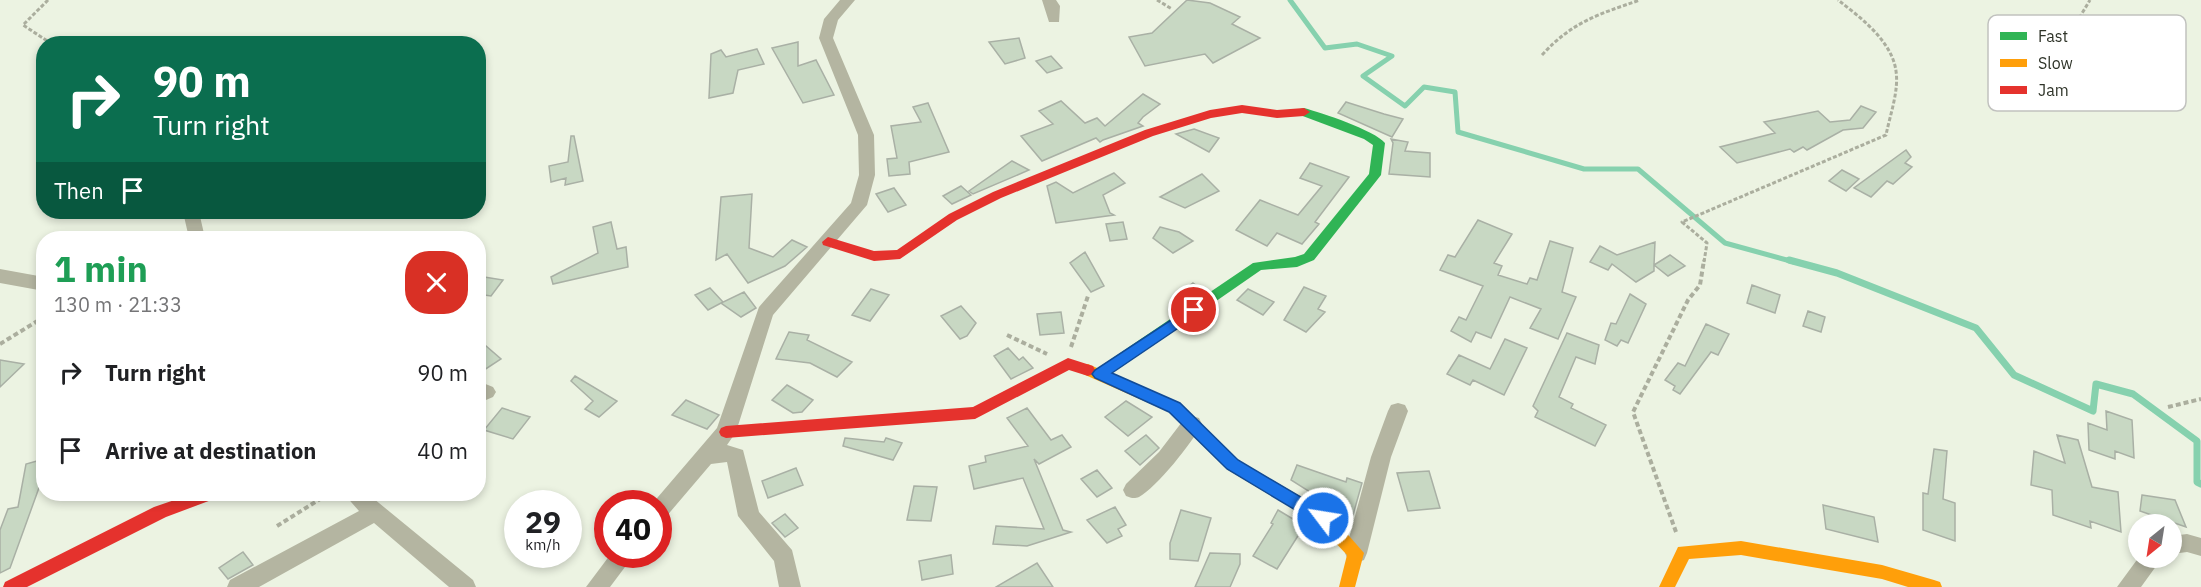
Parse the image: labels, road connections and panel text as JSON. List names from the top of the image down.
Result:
{
  "legend": ["Fast", "Slow", "Jam"],
  "north": "bottom left",
  "page": {
    "turn": ["90 m", "Turn right"],
    "then": "Then",
    "heading": ["1 min", "130 m · 21:33"],
    "list": [
      {
        "name": "Turn right",
        "value": "90 m"
      },
      {
        "name": "Arrive at destination",
        "value": "40 m"
      }
    ],
    "speed": "29 km/h",
    "limit": "40"
  }
}
